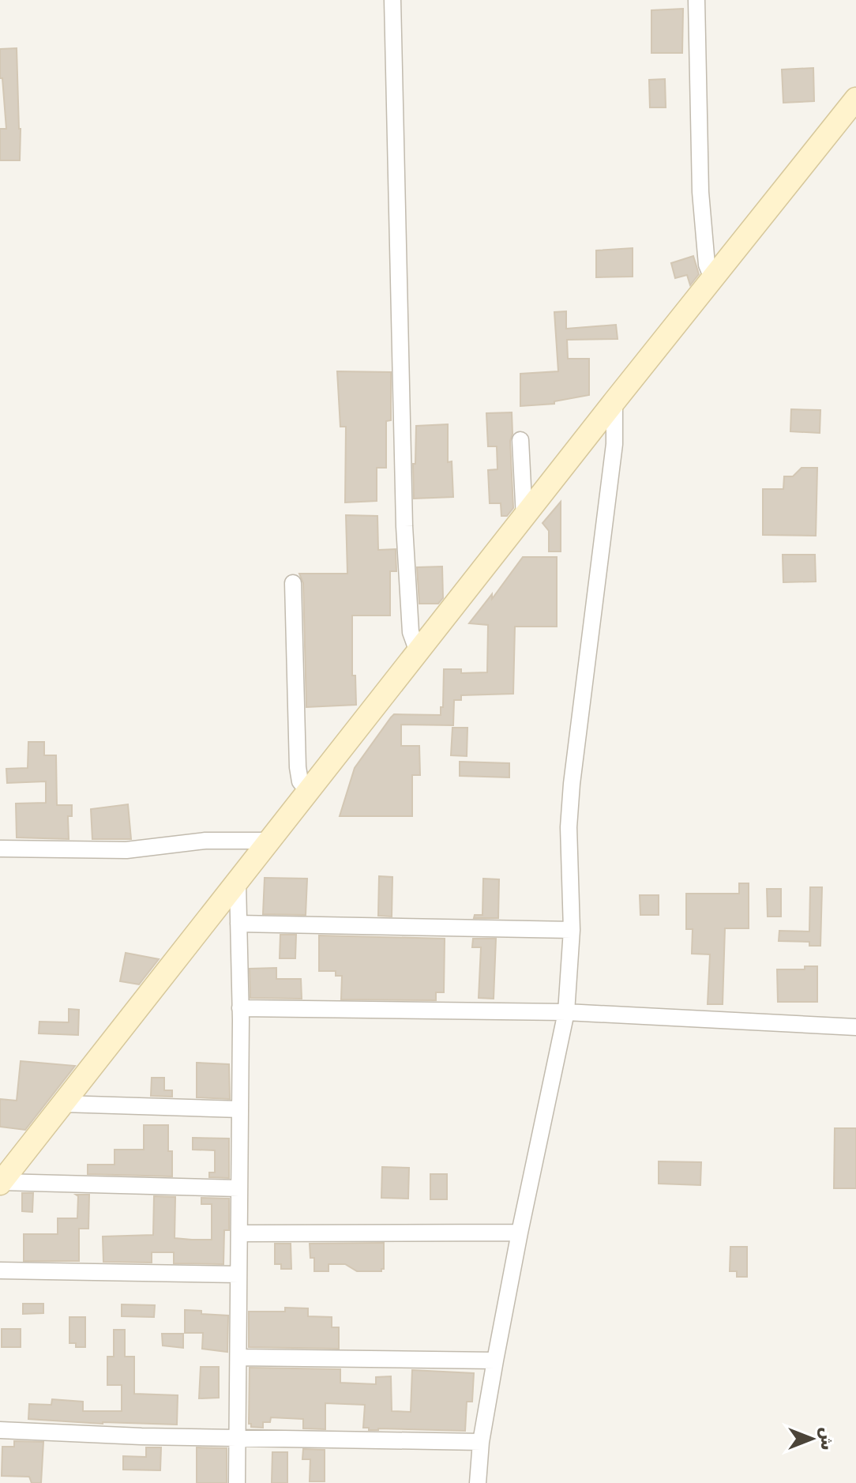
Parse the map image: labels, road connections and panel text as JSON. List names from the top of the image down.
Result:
{
  "north": "right"
}
